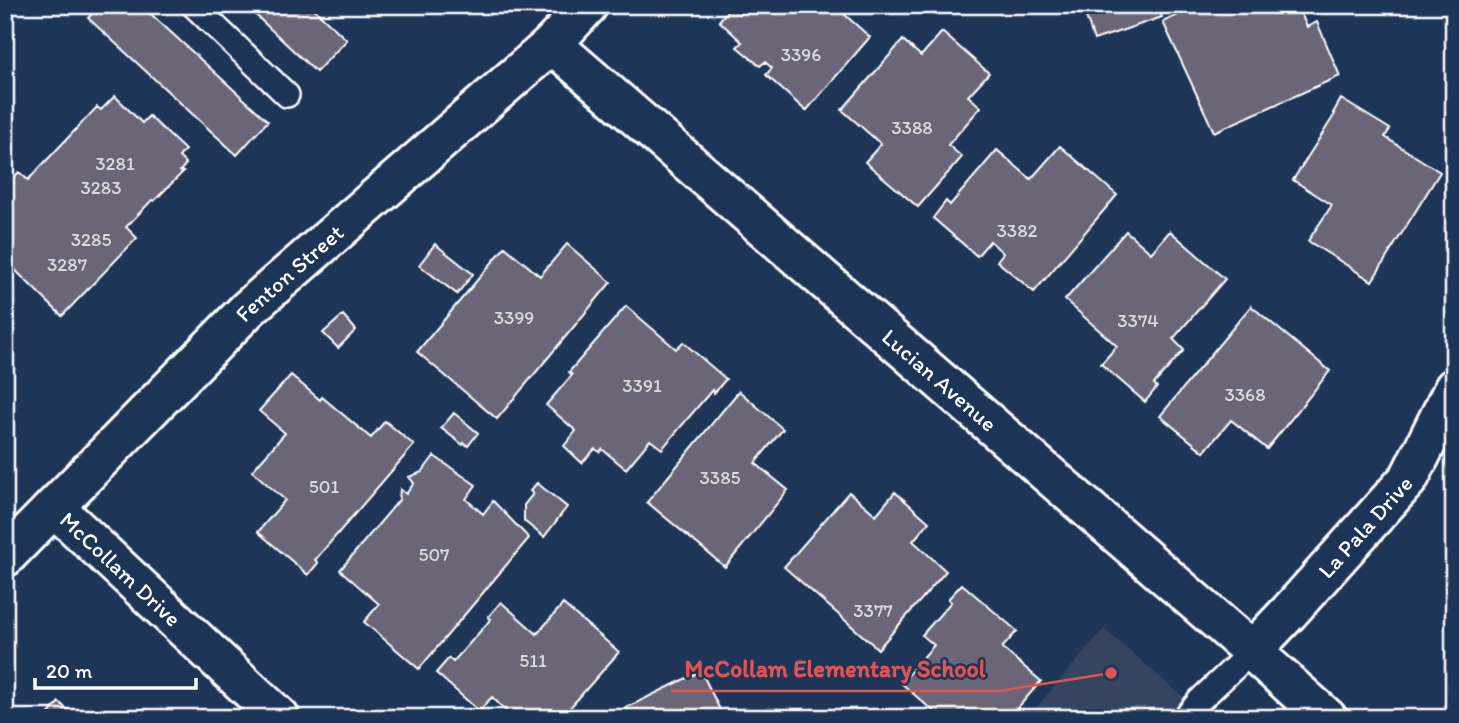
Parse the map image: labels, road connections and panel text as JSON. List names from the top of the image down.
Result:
{
  "streets": {
    "street": [
      "Fenton Street",
      "Lucian Avenue",
      "La Pala Drive",
      "McCollam Drive"
    ]
  },
  "crossings": [
    ["Fenton Street", "Lucian Avenue"],
    ["Fenton Street", "McCollam Drive"],
    ["Lucian Avenue", "La Pala Drive"]
  ],
  "places": ["McCollam Elementary School"],
  "house_numbers": [
    "3396",
    "3388",
    "3281",
    "3283",
    "3382",
    "3285",
    "3287",
    "3399",
    "3374",
    "3391",
    "3368",
    "3385",
    "501",
    "507",
    "3377",
    "511"
  ],
  "scale_bar": "20 m"
}
